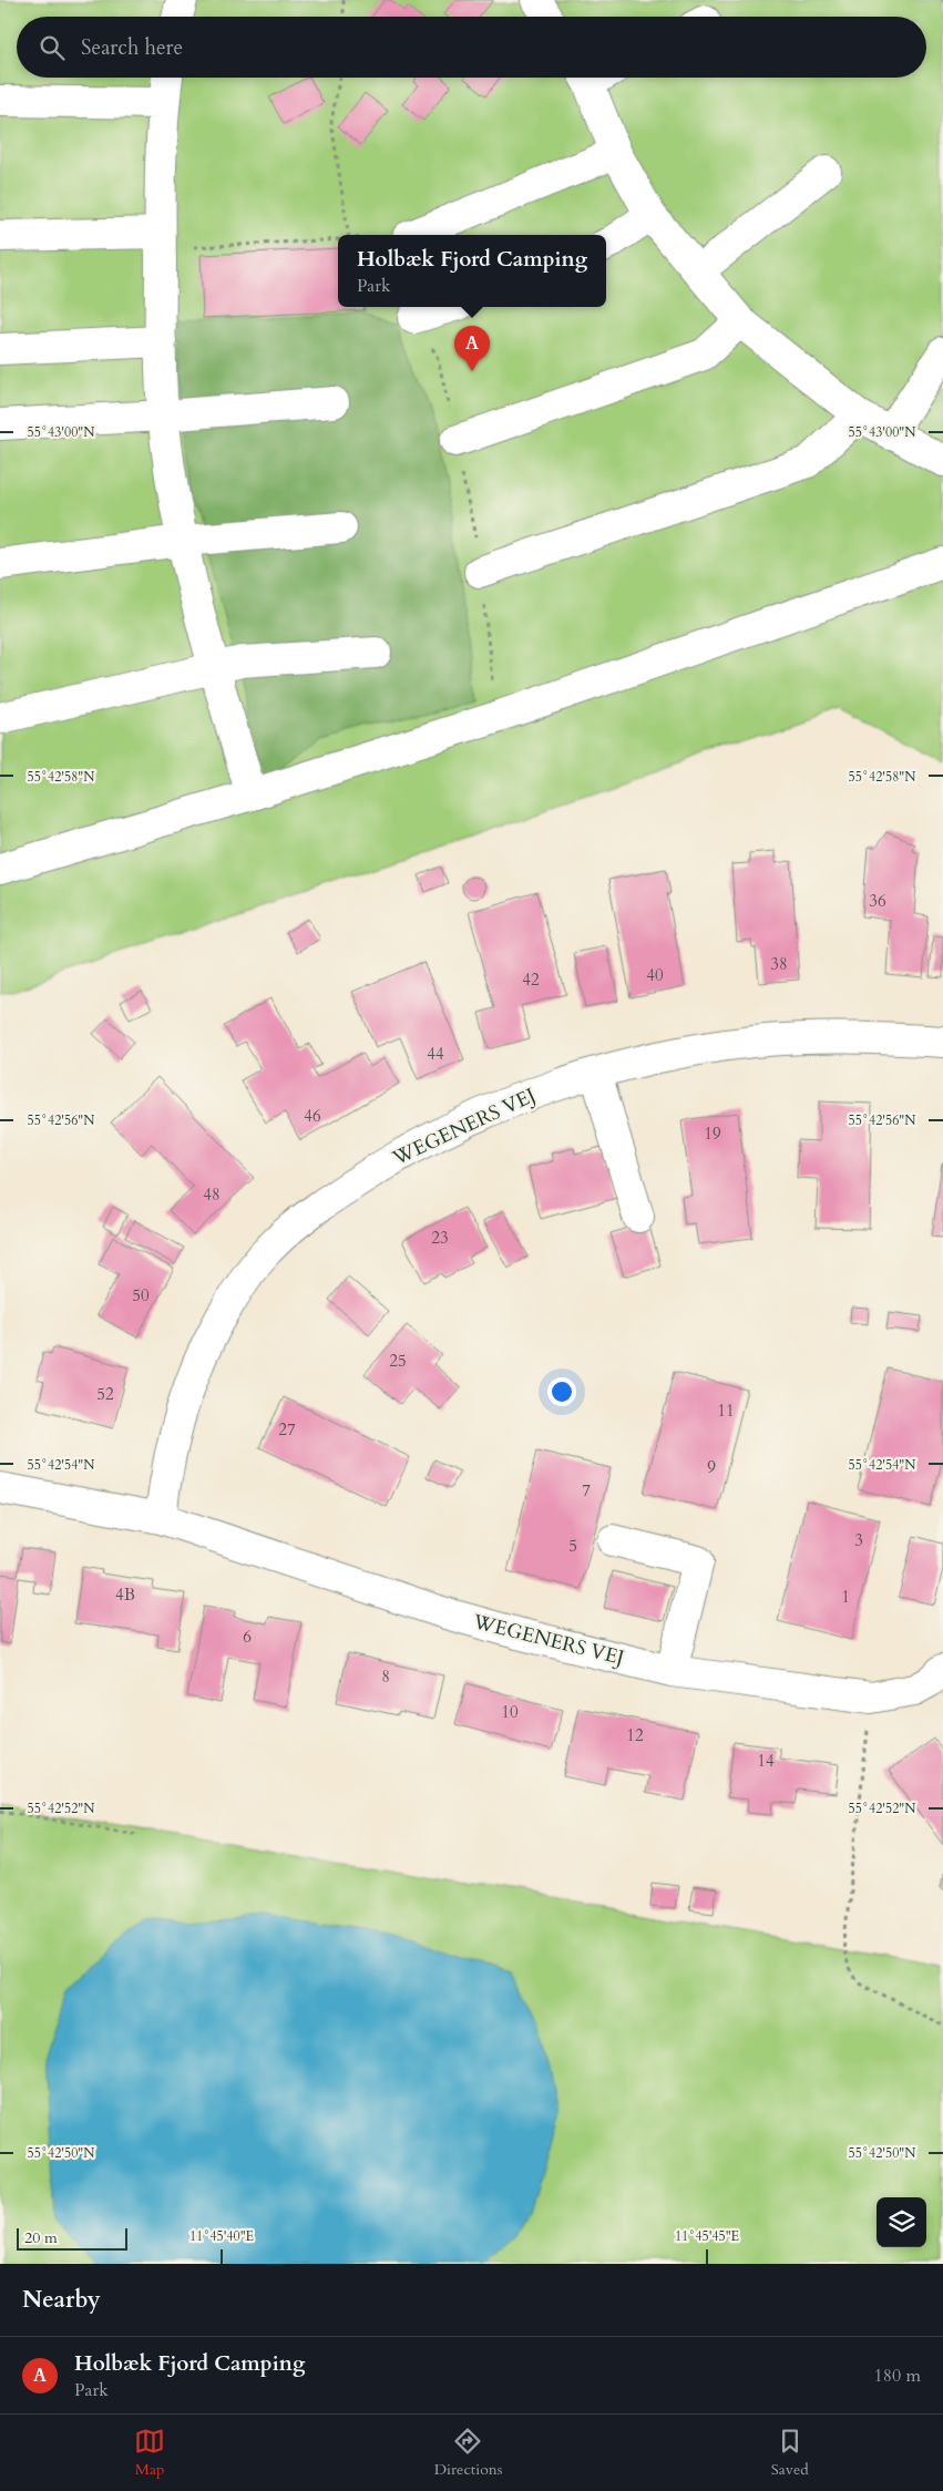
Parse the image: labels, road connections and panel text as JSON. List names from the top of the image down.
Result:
{
  "streets": {
    "street": ["WEGENERS VEJ"]
  },
  "house_numbers": [
    "36",
    "38",
    "40",
    "42",
    "44",
    "46",
    "19",
    "48",
    "23",
    "50",
    "25",
    "52",
    "11",
    "27",
    "9",
    "7",
    "3",
    "5",
    "4B",
    "1",
    "6",
    "8",
    "10",
    "12",
    "14"
  ],
  "scale_bar": "20 m",
  "page": {
    "search": "Search here",
    "popup": ["Holbæk Fjord Camping", "Park"],
    "pins": "A",
    "scale": "20 m",
    "heading": "Nearby",
    "list": [
      {
        "mark": "A",
        "name": "Holbæk Fjord Camping",
        "note": "Park",
        "value": "180 m"
      }
    ],
    "nav": ["Map", "Directions", "Saved"]
  },
  "coordinates": [
    "55°43'00\"N",
    "55°42'58\"N",
    "55°42'56\"N",
    "55°42'54\"N",
    "55°42'52\"N",
    "55°42'50\"N",
    "11°45'40\"E",
    "11°45'45\"E"
  ]
}
